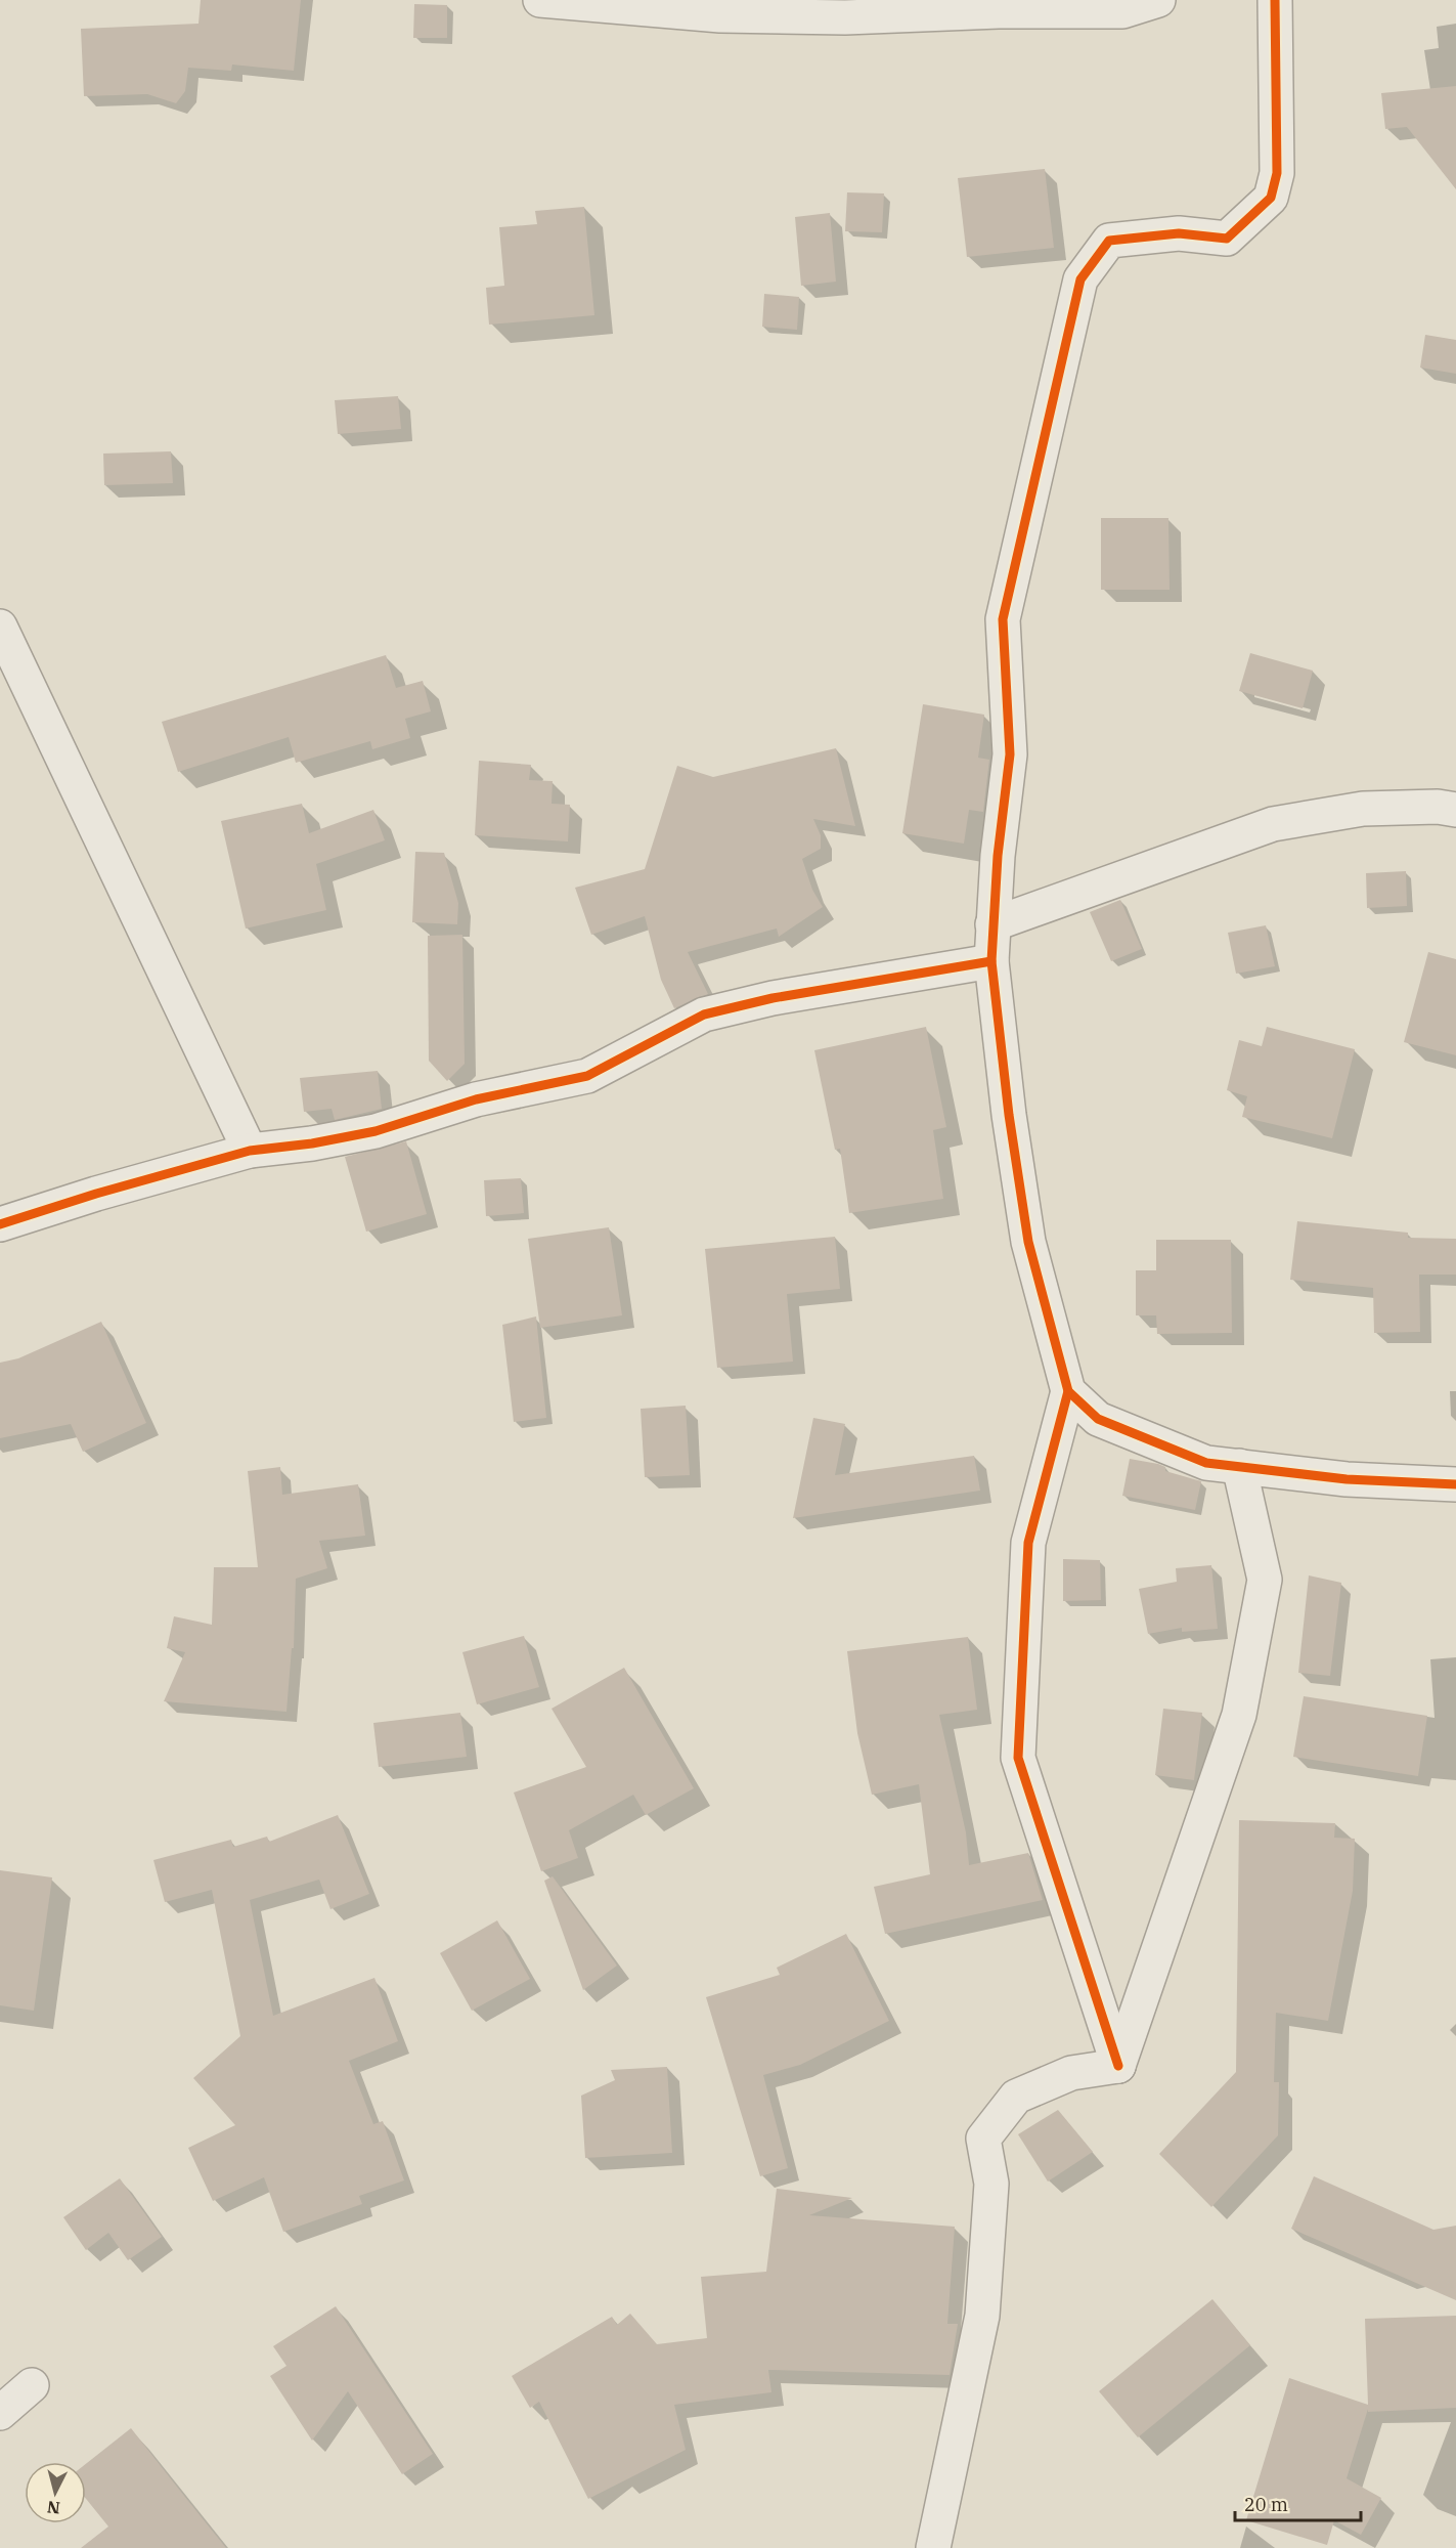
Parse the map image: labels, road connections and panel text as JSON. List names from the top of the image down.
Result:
{
  "scale_bar": "20 m",
  "north": "bottom"
}
